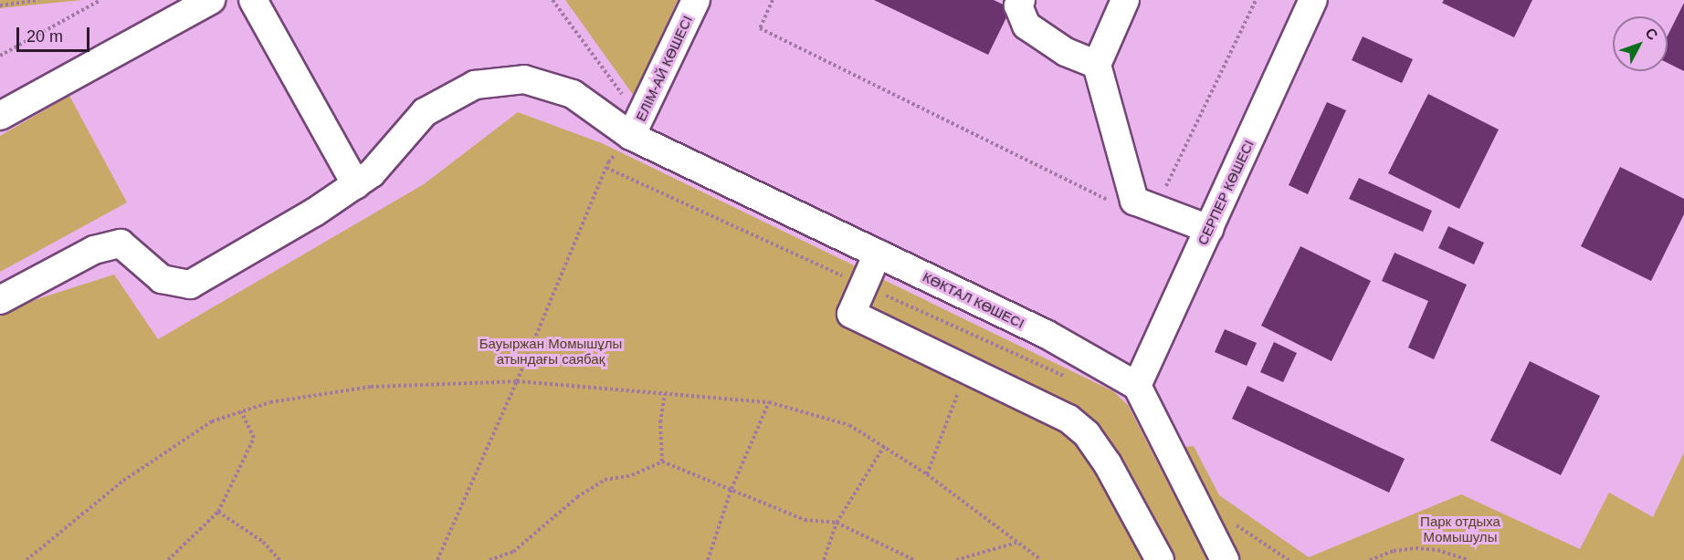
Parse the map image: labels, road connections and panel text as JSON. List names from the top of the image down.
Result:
{
  "streets": {
    "street": ["ЕЛІМ-АЙ КӨШЕСІ", "СЕРПЕР КӨШЕСІ", "КӨКТАЛ КӨШЕСІ"]
  },
  "crossings": [
    ["ЕЛІМ-АЙ КӨШЕСІ", "КӨКТАЛ КӨШЕСІ"],
    ["СЕРПЕР КӨШЕСІ", "КӨКТАЛ КӨШЕСІ"]
  ],
  "parks": ["Бауыржан Момышұлы атындағы саябақ", "Парк отдыха Момышулы"],
  "scale_bar": "20 m",
  "north": "top right"
}
